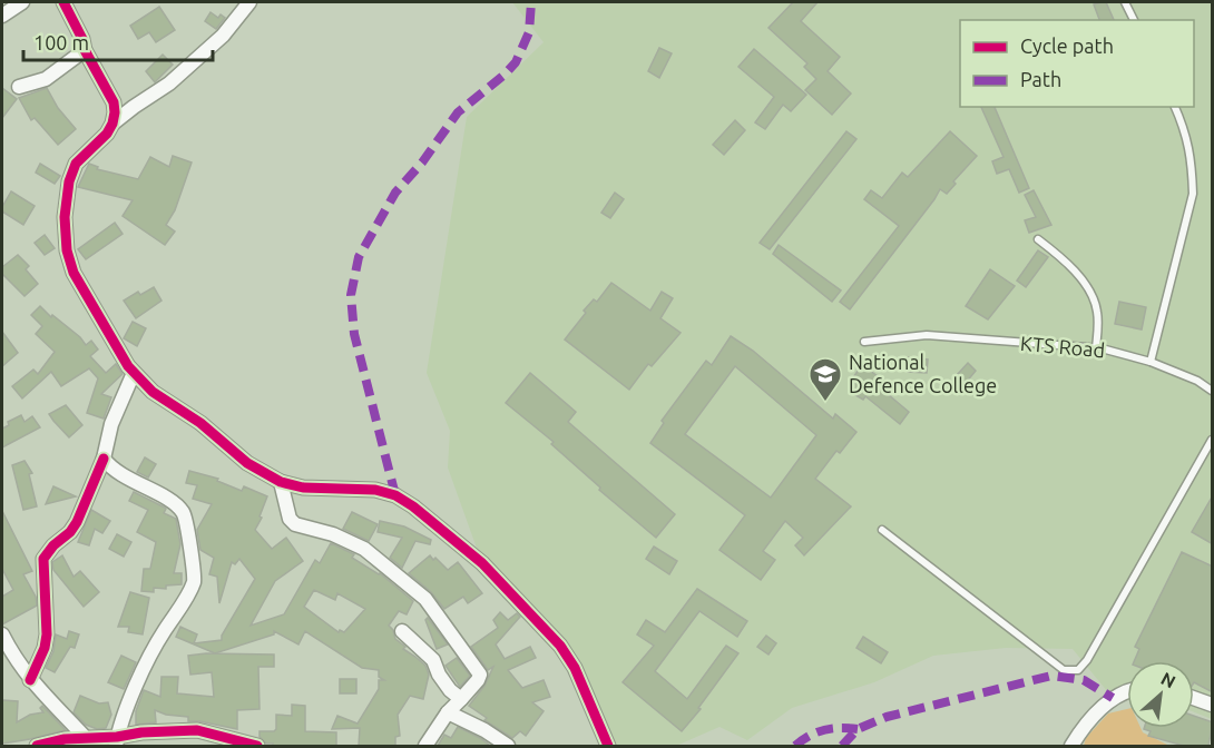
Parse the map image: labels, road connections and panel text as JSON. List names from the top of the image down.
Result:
{
  "streets": {
    "lane": ["KTS Road"]
  },
  "places": {
    "school or university": ["National Defence College"]
  },
  "legend": ["Cycle path", "Path"],
  "scale_bar": "100 m",
  "north": "top right"
}
